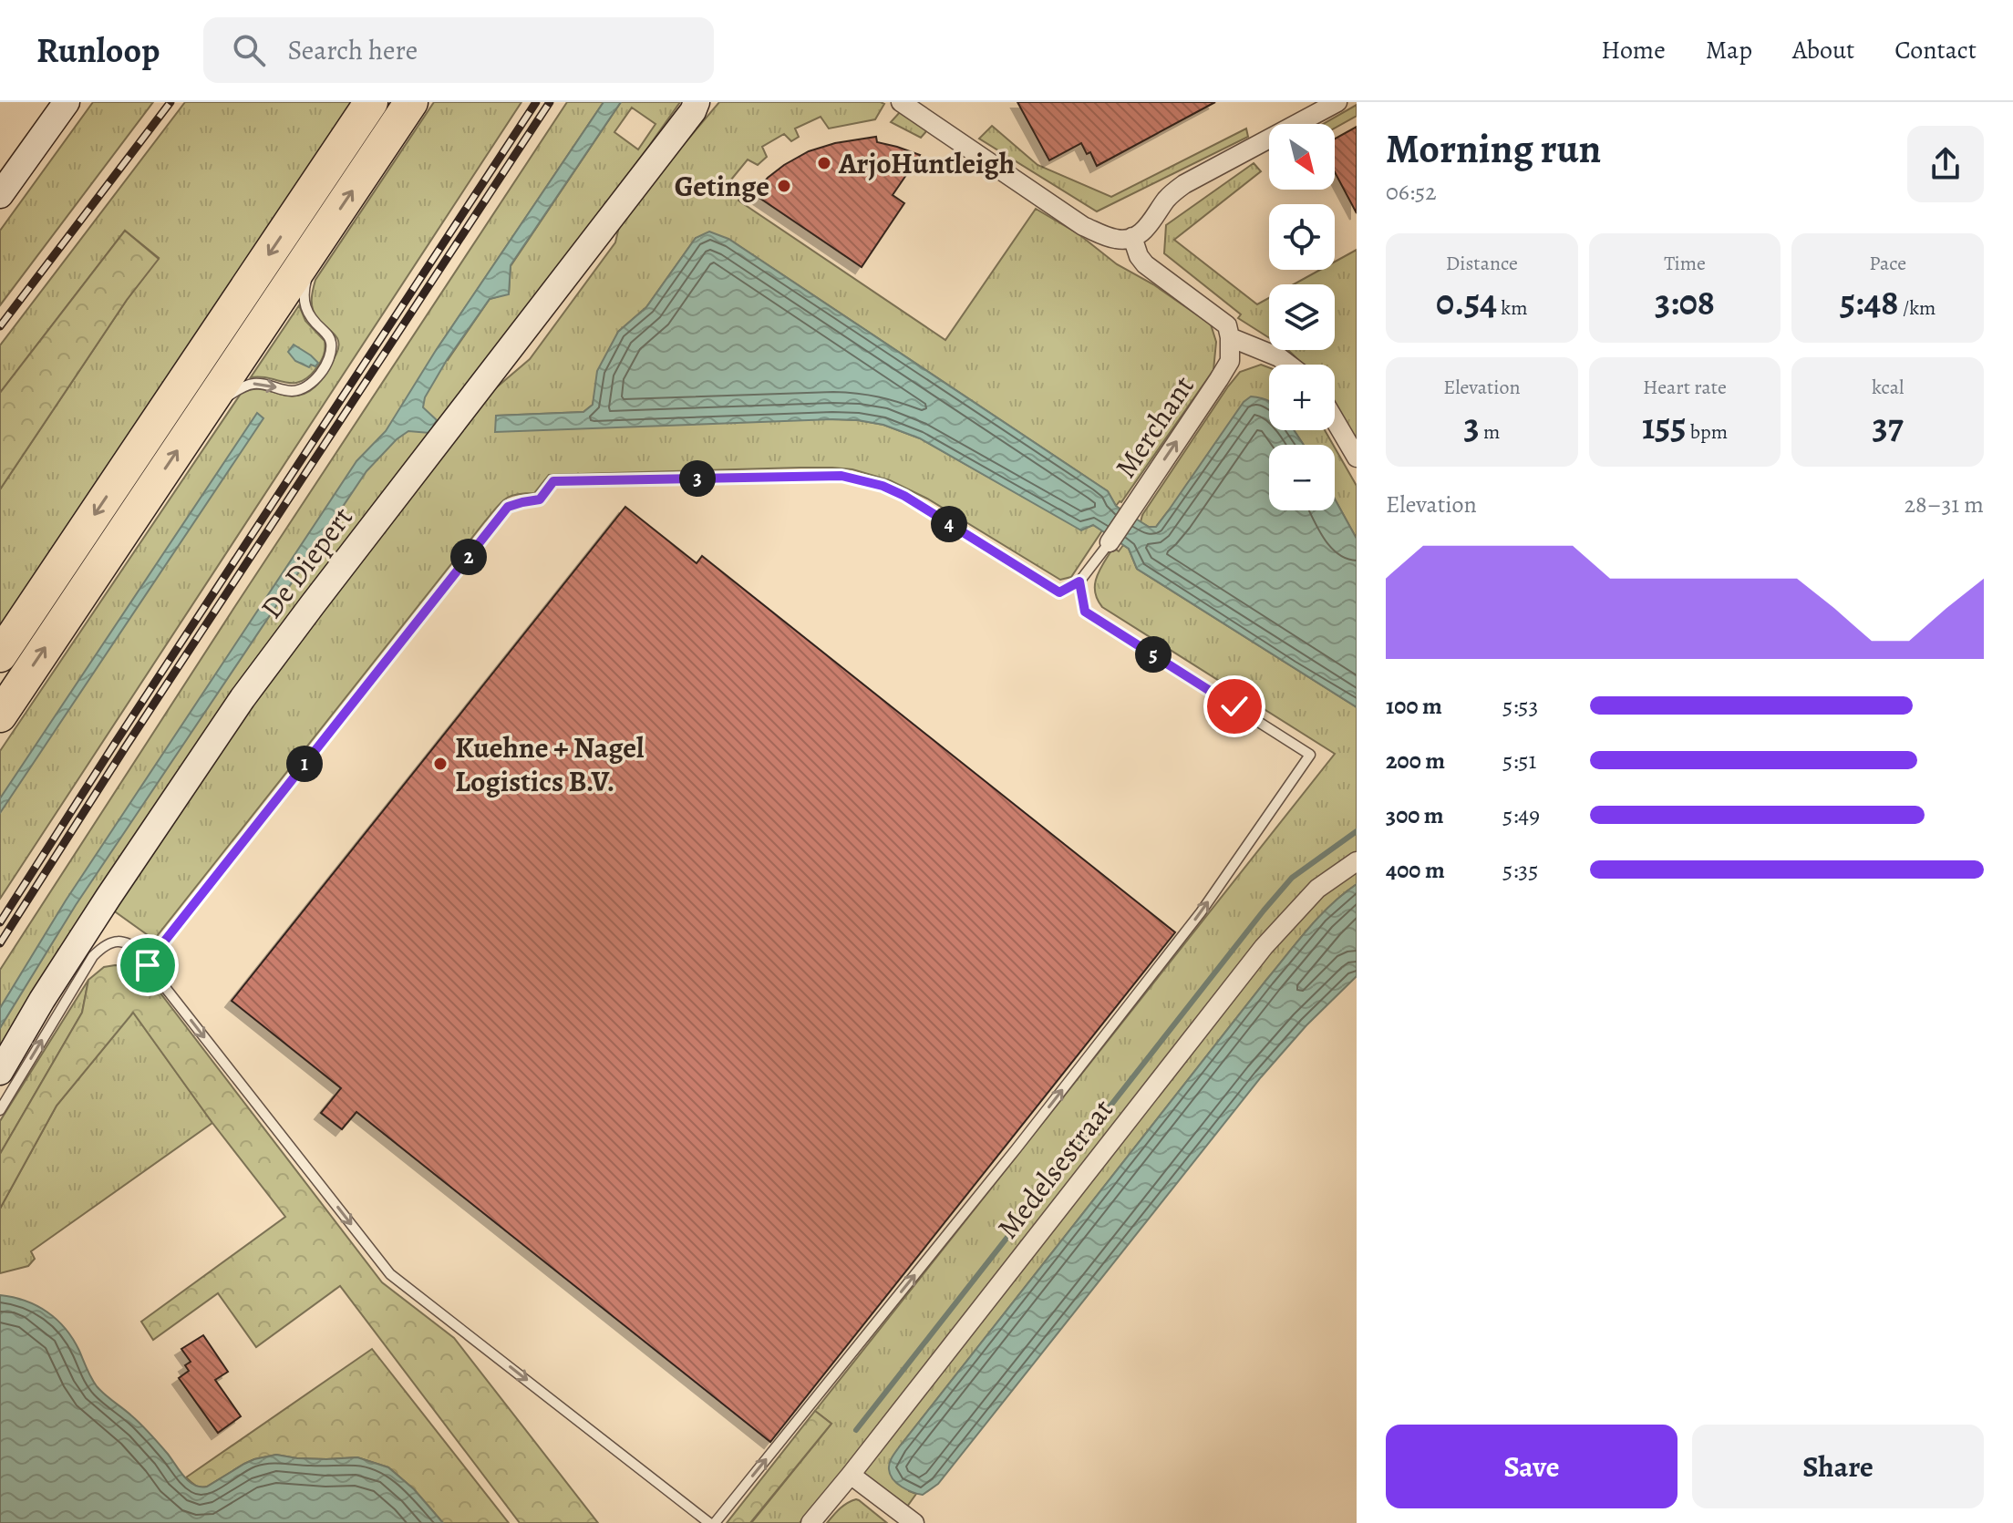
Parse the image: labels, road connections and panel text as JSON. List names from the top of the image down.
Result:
{
  "streets": {
    "main road": ["De Diepert"],
    "street": ["Merchant", "Medelsestraat"]
  },
  "one_way": ["Merchant"],
  "places": ["ArjoHuntleigh", "Getinge", "Kuehne + Nagel Logistics B.V."],
  "north": "bottom right",
  "page": {
    "header": "Runloop",
    "search": "Search here",
    "nav": [
      "Home",
      "Map",
      "About",
      "Contact"
    ],
    "heading": ["Morning run", "06:52"],
    "map_buttons": ["+", "−"],
    "stats": [
      ["Distance", "0.54 km"],
      ["Time", "3:08"],
      ["Pace", "5:48 /km"],
      ["Elevation", "3 m"],
      ["Heart rate", "155 bpm"],
      ["kcal", "37"]
    ],
    "pins": [
      "3",
      "4",
      "2",
      "5",
      "1"
    ],
    "chart": ["Elevation", "28–31 m"],
    "list": [
      {
        "name": "100 m",
        "note": "5:53"
      },
      {
        "name": "200 m",
        "note": "5:51"
      },
      {
        "name": "300 m",
        "note": "5:49"
      },
      {
        "name": "400 m",
        "note": "5:35"
      }
    ],
    "buttons": ["Save", "Share"]
  }
}
